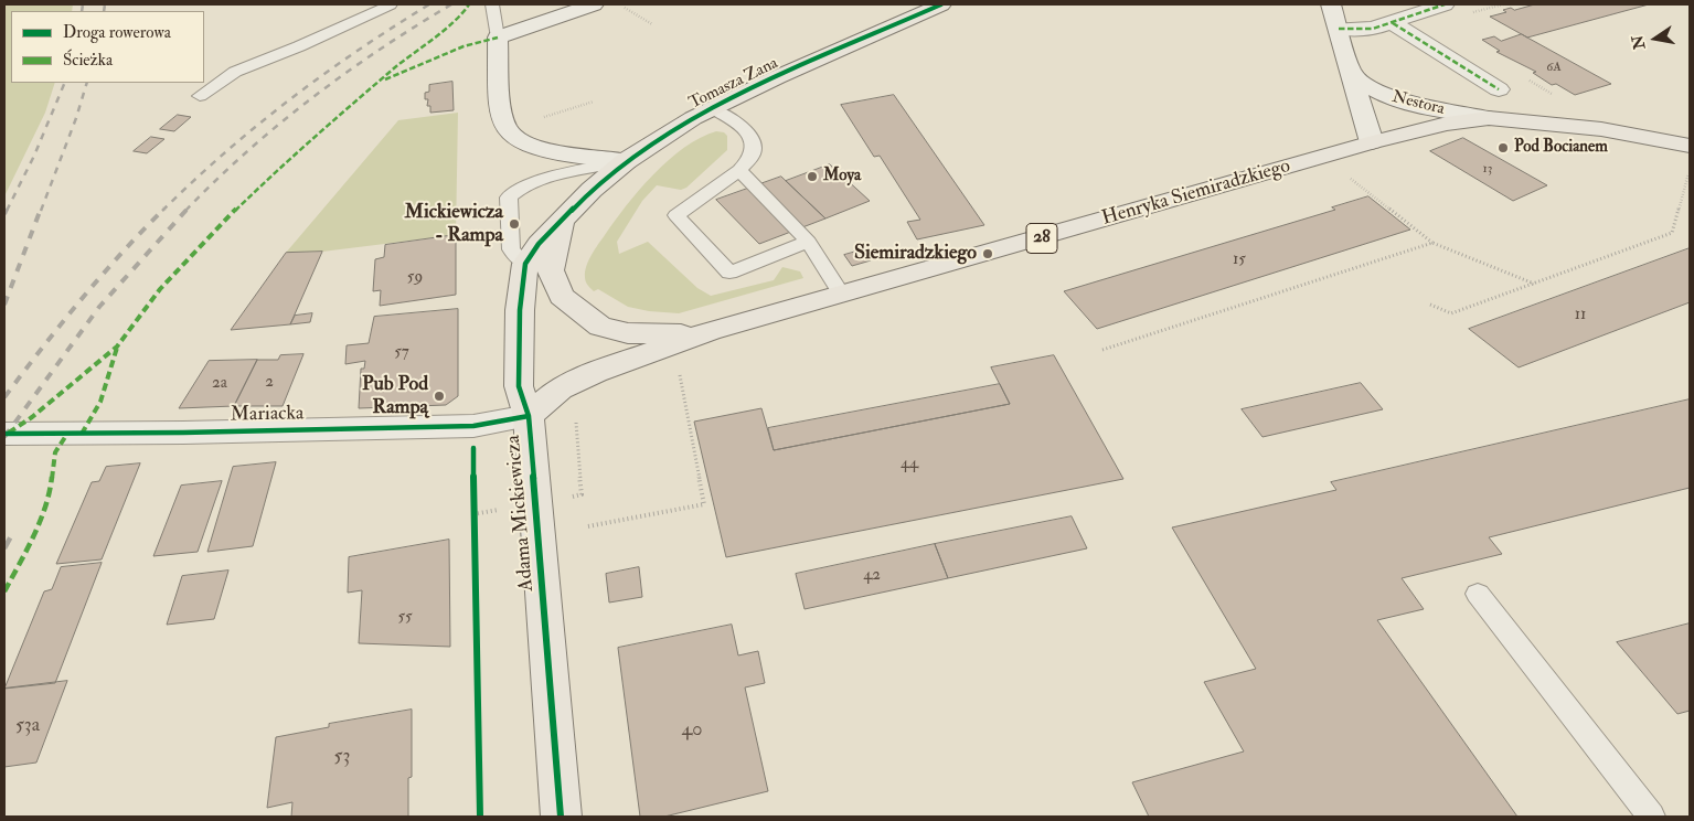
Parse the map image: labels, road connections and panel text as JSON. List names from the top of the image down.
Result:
{
  "streets": {
    "main road": [
      "Tomasza Zana",
      "Henryka Siemiradzkiego",
      "28",
      "Adama Mickiewicza"
    ],
    "street": ["Nestora", "Mariacka"]
  },
  "crossings": [
    ["Tomasza Zana", "28"],
    ["Tomasza Zana", "Adama Mickiewicza"],
    ["Nestora", "Henryka Siemiradzkiego"],
    ["Henryka Siemiradzkiego", "28"],
    ["28", "Adama Mickiewicza"],
    ["Mariacka", "Adama Mickiewicza"]
  ],
  "places": [
    "Pod Bocianem",
    "Moya",
    "Mickiewicza - Rampa",
    "Siemiradzkiego",
    "Pub Pod Rampą"
  ],
  "house_numbers": [
    "6A",
    "13",
    "15",
    "59",
    "11",
    "57",
    "2",
    "2a",
    "44",
    "42",
    "55",
    "53a",
    "40",
    "53"
  ],
  "legend": ["Droga rowerowa", "Ścieżka"],
  "north": "left"
}
